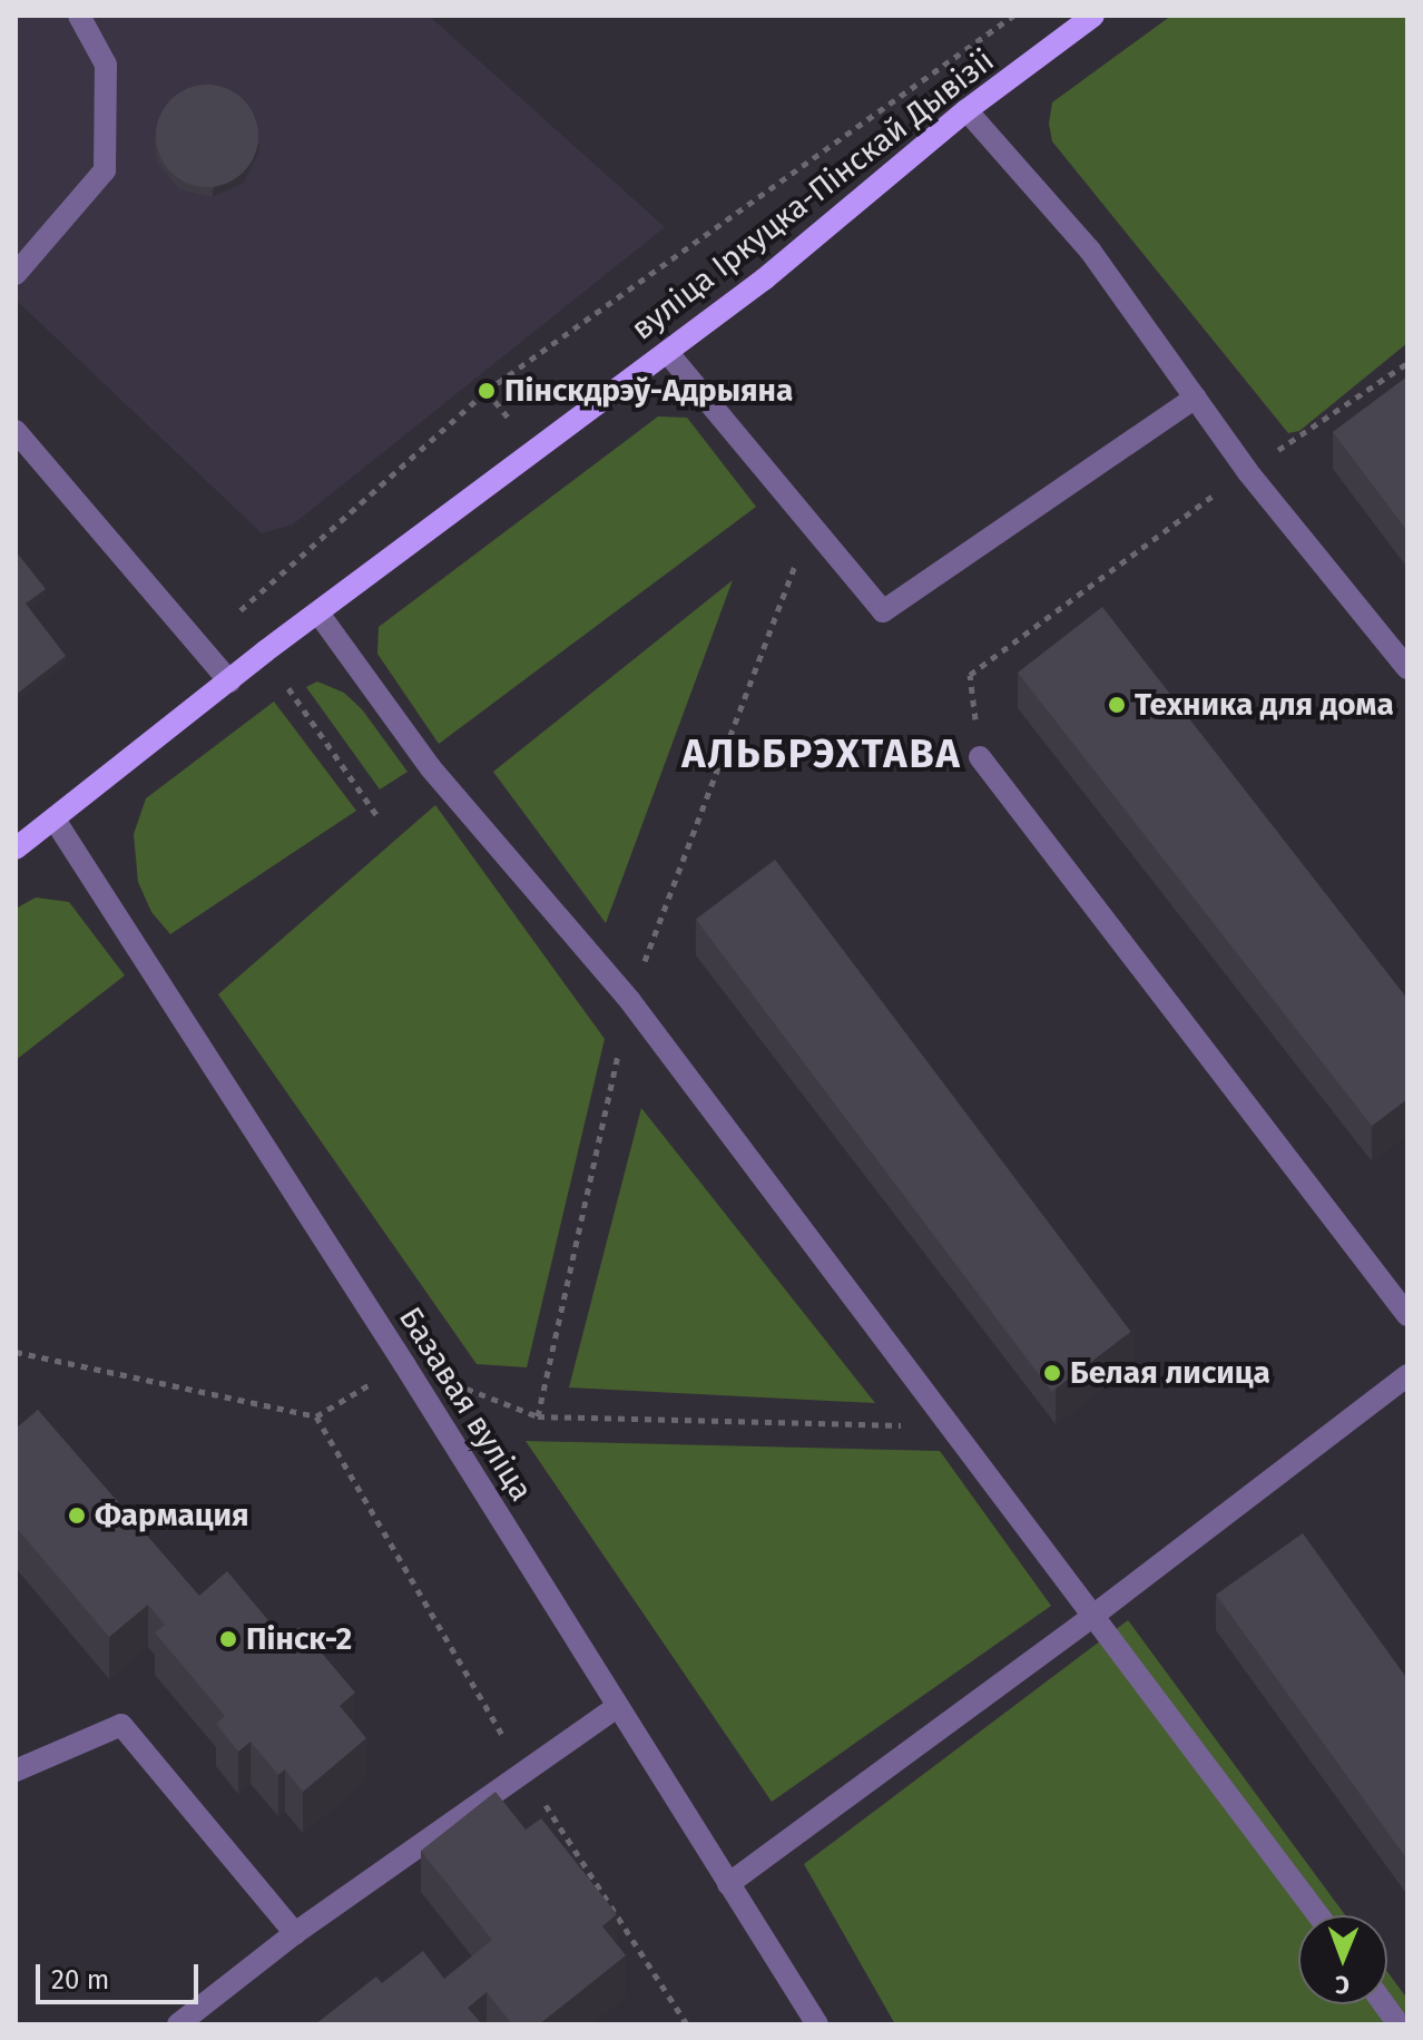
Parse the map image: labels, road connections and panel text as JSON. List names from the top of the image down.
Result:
{
  "streets": {
    "main road": ["вуліца Іркуцка-Пінскай Дывізіі"],
    "street": ["Базавая вуліца"]
  },
  "crossings": [
    ["вуліца Іркуцка-Пінскай Дывізіі", "Базавая вуліца"]
  ],
  "districts": ["АЛЬБРЭХТАВА"],
  "places": [
    "Пінскдрэў-Адрыяна",
    "Техника для дома",
    "Белая лисица",
    "Фармация",
    "Пінск-2"
  ],
  "scale_bar": "20 m",
  "north": "bottom"
}
